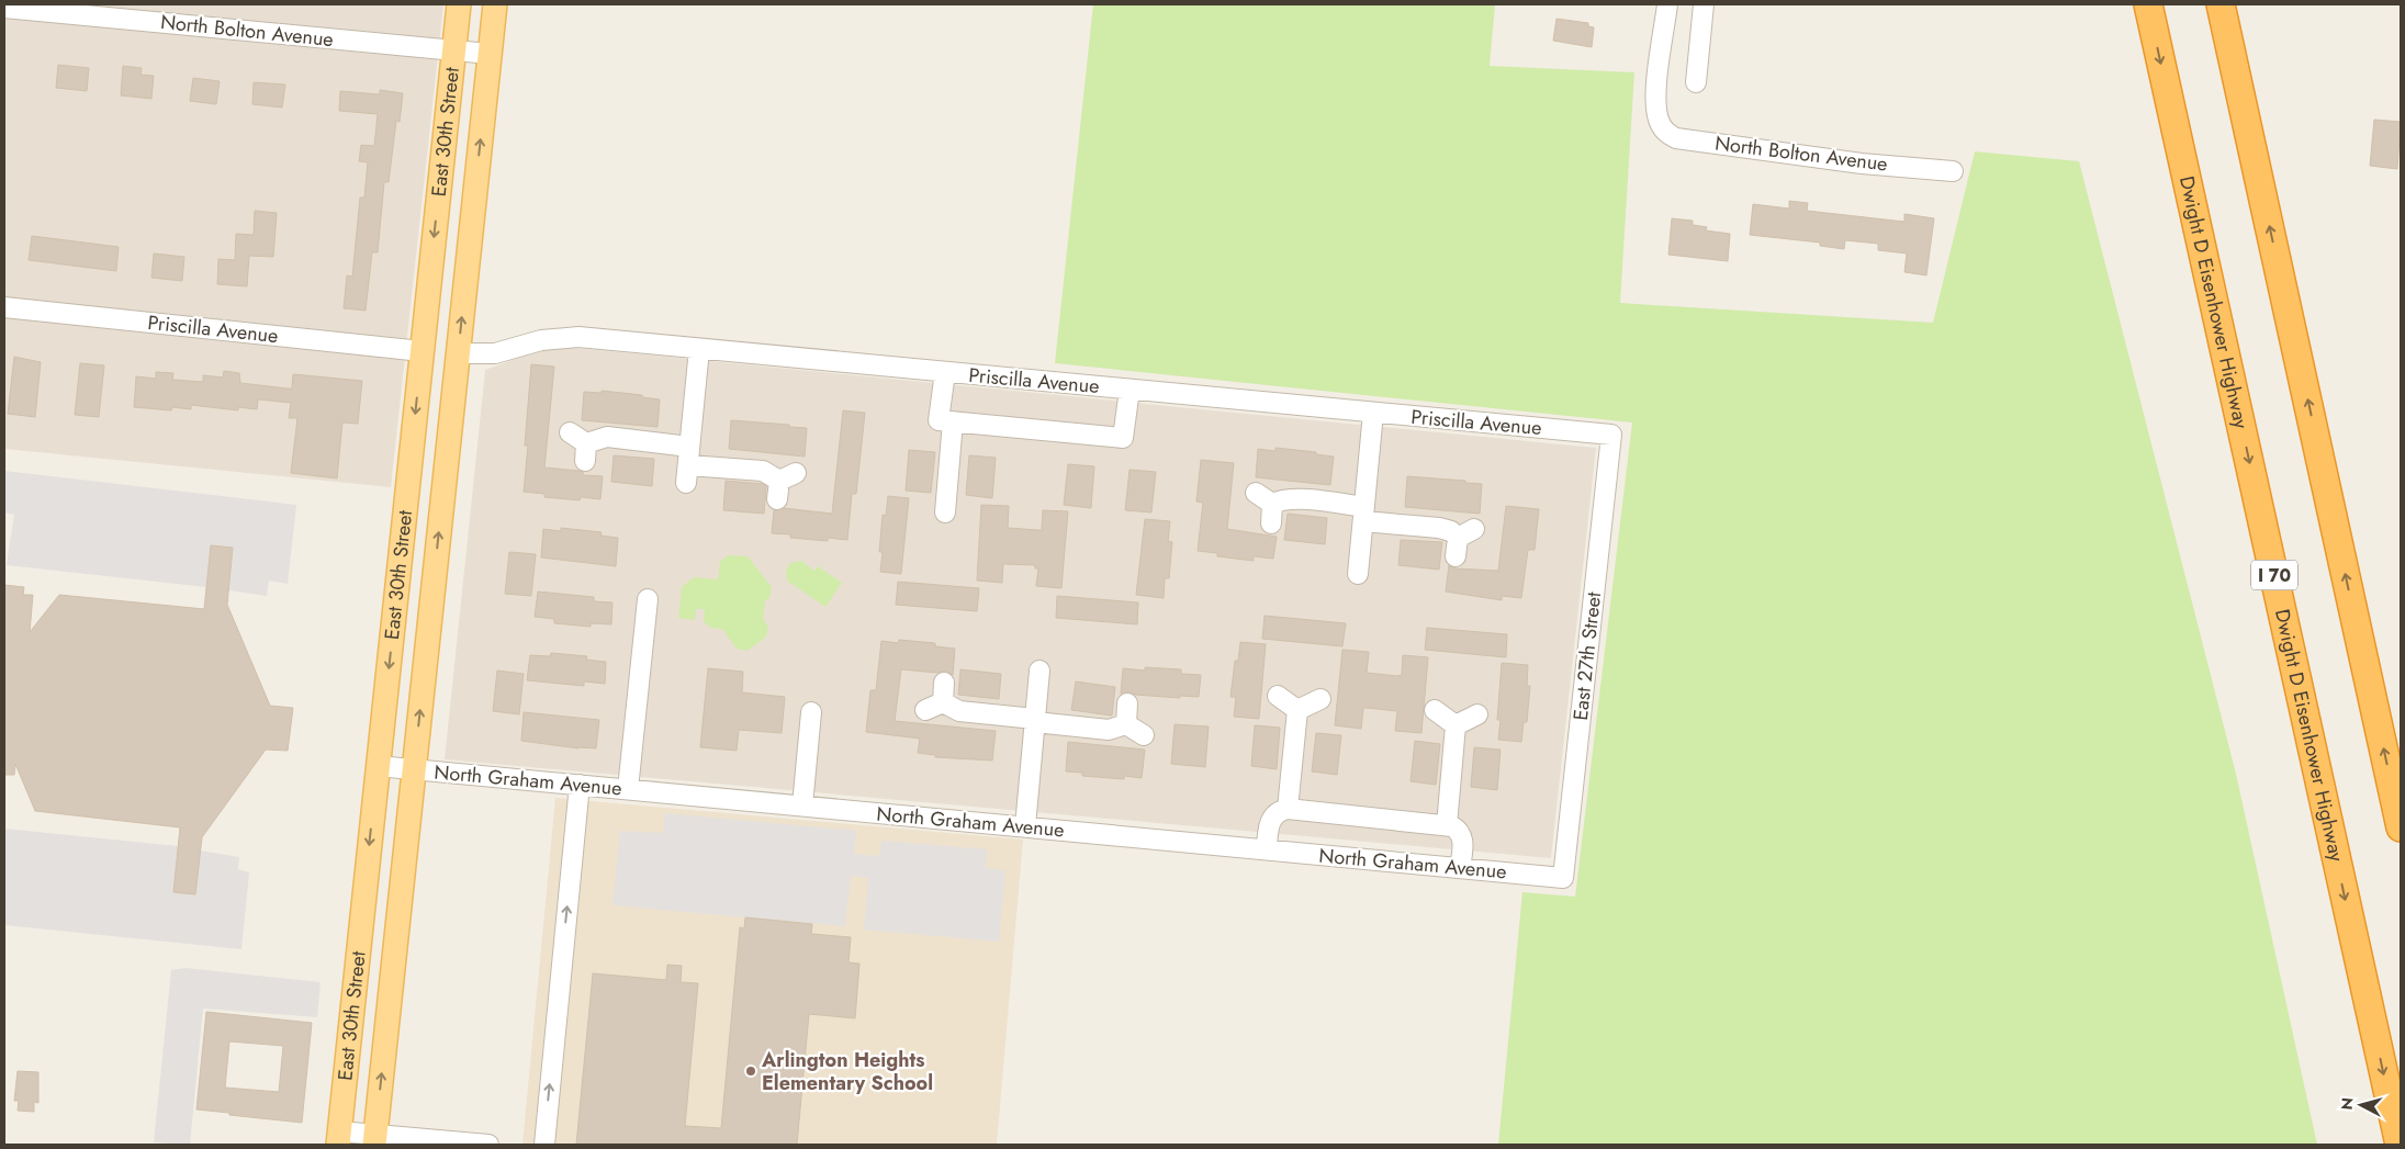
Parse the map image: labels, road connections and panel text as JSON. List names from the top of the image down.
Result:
{
  "streets": {
    "highway": ["Dwight D Eisenhower Highway", "I 70"],
    "main road": ["East 30th Street"],
    "street": [
      "North Bolton Avenue",
      "Priscilla Avenue",
      "East 27th Street",
      "North Graham Avenue"
    ]
  },
  "crossings": [
    ["North Bolton Avenue", "East 30th Street"],
    ["East 30th Street", "Priscilla Avenue"],
    ["East 30th Street", "North Graham Avenue"],
    ["Priscilla Avenue", "East 27th Street"],
    ["East 27th Street", "North Graham Avenue"]
  ],
  "places": ["Arlington Heights Elementary School"],
  "north": "left"
}
